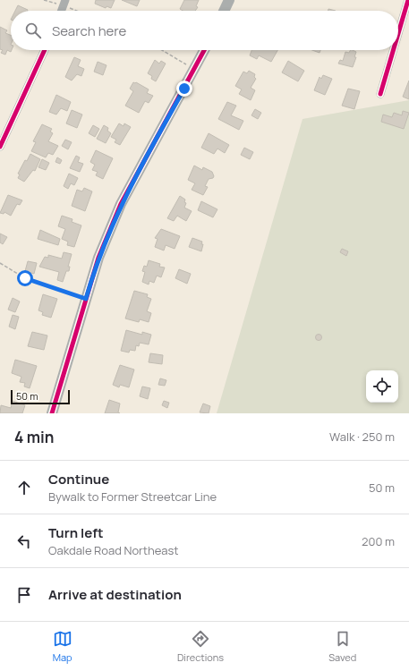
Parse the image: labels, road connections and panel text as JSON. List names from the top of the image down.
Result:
{
  "scale_bar": "50 m",
  "page": {
    "search": "Search here",
    "scale": "50 m",
    "heading": ["4 min", "Walk · 250 m"],
    "list": [
      ["Continue", "Bywalk to Former Streetcar Line", "50 m"],
      ["Turn left", "Oakdale Road Northeast", "200 m"],
      "Arrive at destination"
    ],
    "nav": ["Map", "Directions", "Saved"]
  }
}
